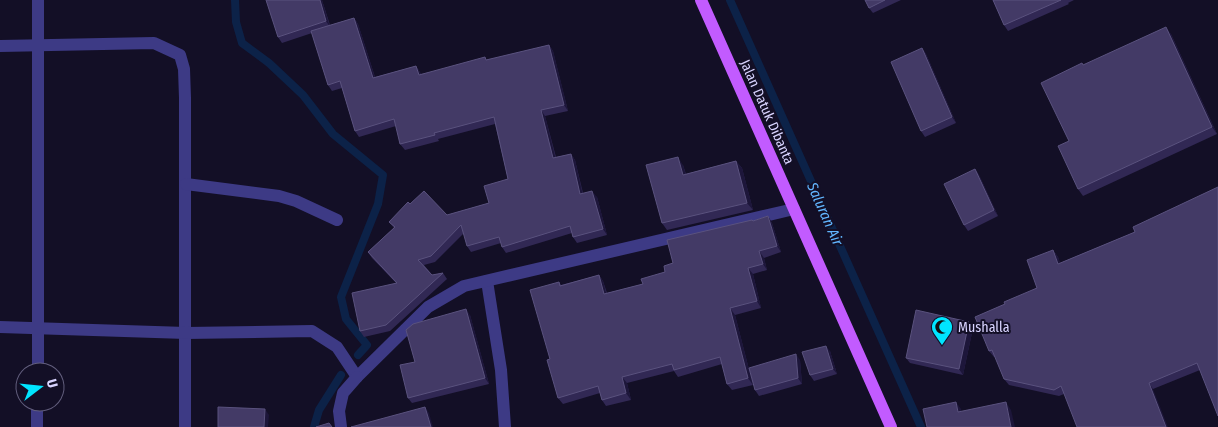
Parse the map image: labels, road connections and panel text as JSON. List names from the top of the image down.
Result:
{
  "streets": {
    "main road": ["Jalan Datuk Dibanta"]
  },
  "water": ["Saluran Air"],
  "places": {
    "mosque": ["Mushalla"]
  },
  "north": "right"
}
